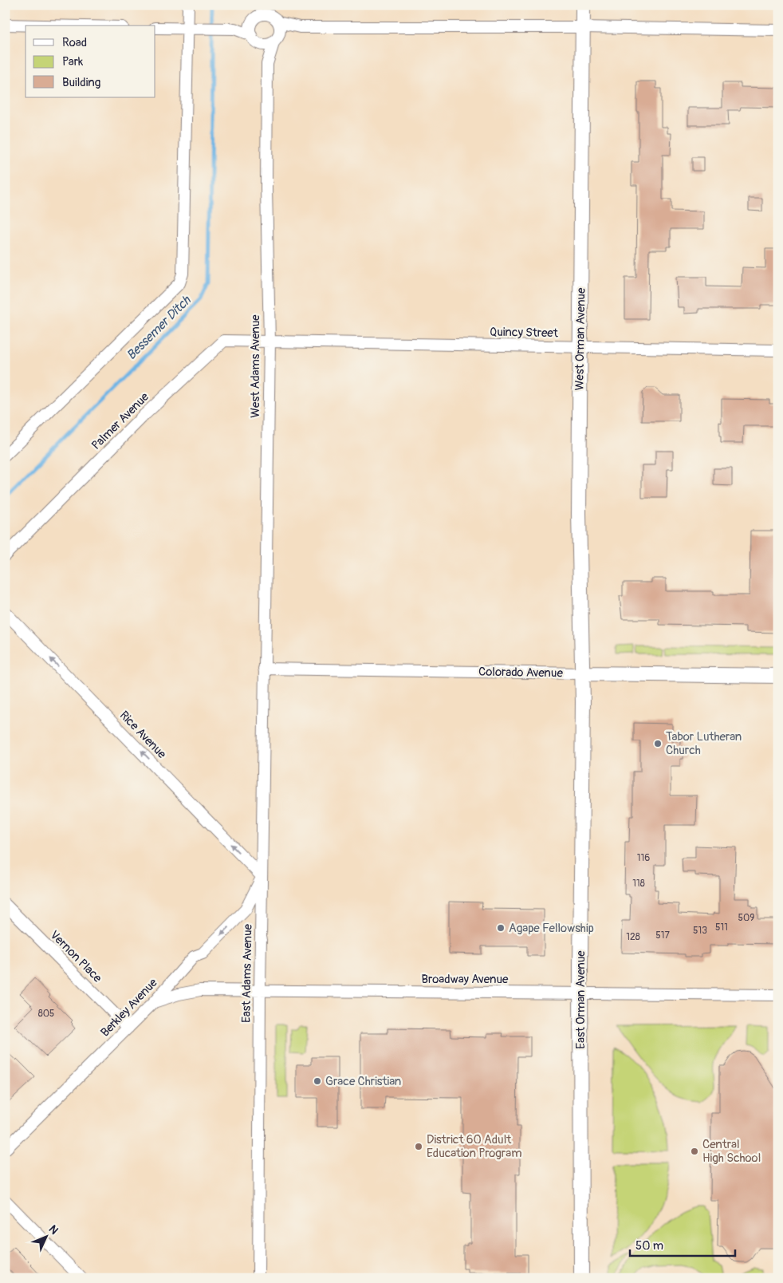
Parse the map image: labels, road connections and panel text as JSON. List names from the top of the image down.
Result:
{
  "streets": {
    "street": [
      "Quincy Street",
      "West Orman Avenue",
      "West Adams Avenue",
      "Palmer Avenue",
      "Colorado Avenue",
      "Rice Avenue",
      "Vernon Place",
      "East Adams Avenue",
      "Broadway Avenue",
      "East Orman Avenue",
      "Berkley Avenue"
    ]
  },
  "crossings": [
    ["Quincy Street", "West Orman Avenue"],
    ["Quincy Street", "West Adams Avenue"],
    ["Quincy Street", "Palmer Avenue"],
    ["West Orman Avenue", "Colorado Avenue"],
    ["West Orman Avenue", "East Orman Avenue"],
    ["West Adams Avenue", "Palmer Avenue"],
    ["West Adams Avenue", "Colorado Avenue"],
    ["West Adams Avenue", "East Adams Avenue"],
    ["Colorado Avenue", "East Adams Avenue"],
    ["Colorado Avenue", "East Orman Avenue"],
    ["Rice Avenue", "East Adams Avenue"],
    ["Rice Avenue", "Berkley Avenue"],
    ["Vernon Place", "Berkley Avenue"],
    ["East Adams Avenue", "Broadway Avenue"],
    ["East Adams Avenue", "Berkley Avenue"],
    ["Broadway Avenue", "East Orman Avenue"],
    ["Broadway Avenue", "Berkley Avenue"]
  ],
  "one_way": ["Rice Avenue", "Berkley Avenue"],
  "water": ["Bessemer Ditch"],
  "places": [
    "Tabor Lutheran Church",
    "Agape Fellowship",
    "Grace Christian",
    "District 60 Adult Education Program",
    "Central High School"
  ],
  "house_numbers": [
    "116",
    "118",
    "509",
    "511",
    "513",
    "517",
    "128",
    "805"
  ],
  "legend": ["Road", "Park", "Building"],
  "scale_bar": "50 m",
  "north": "top right"
}
